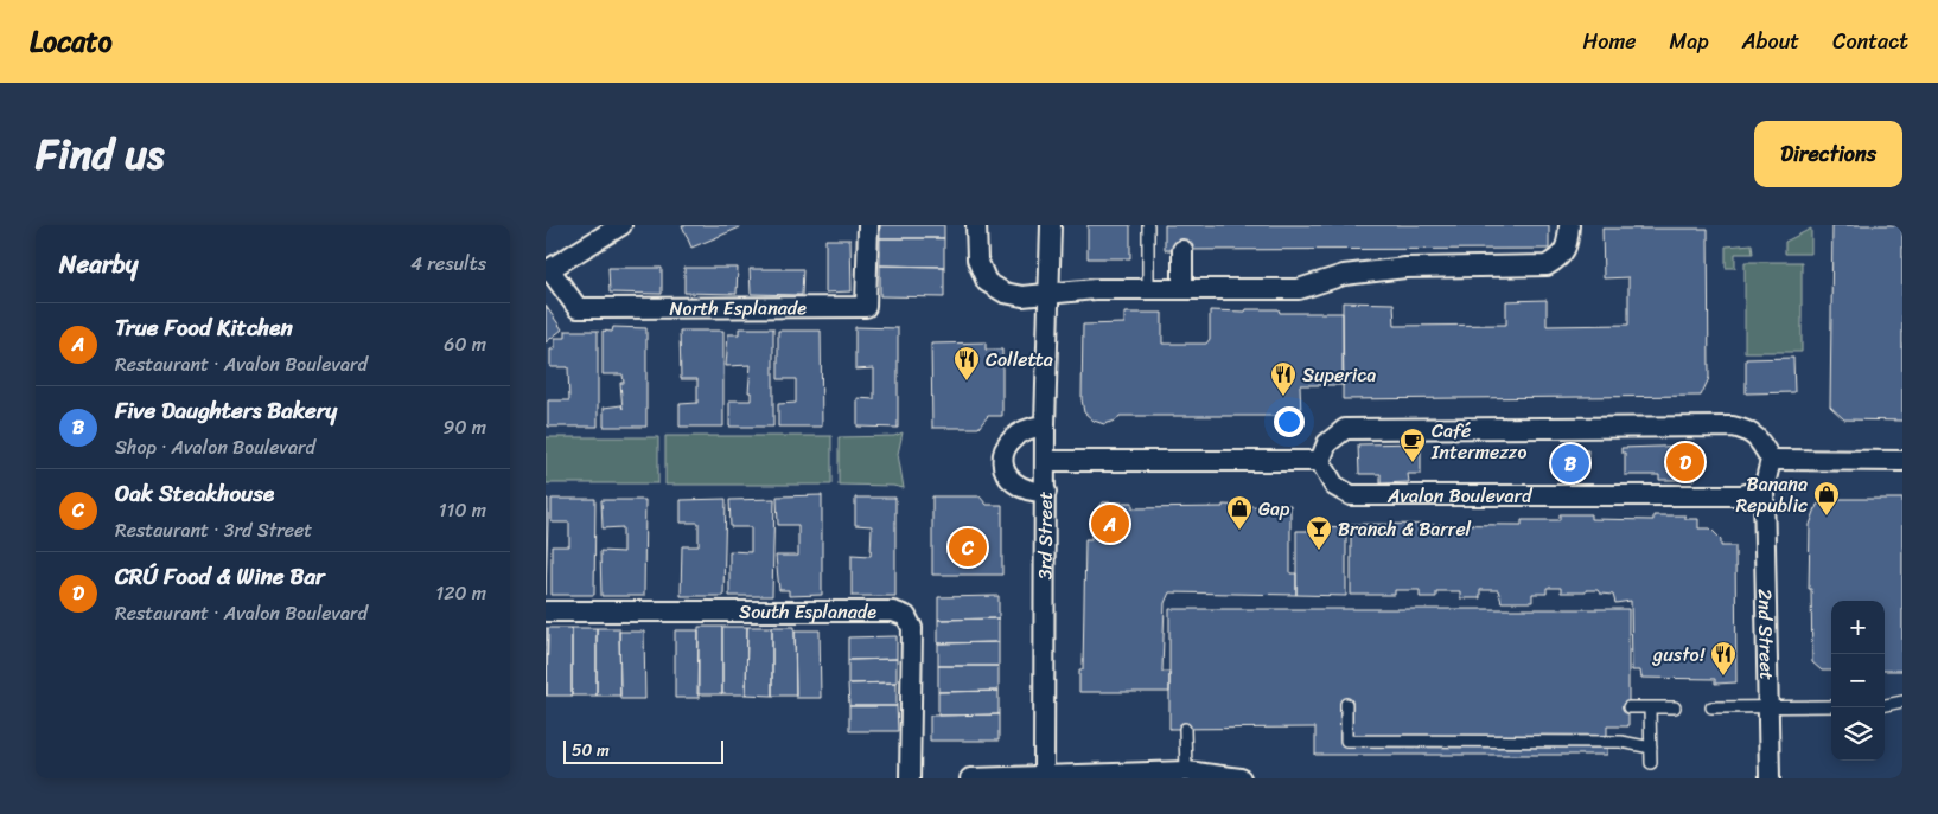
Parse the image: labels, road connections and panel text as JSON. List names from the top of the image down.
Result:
{
  "streets": {
    "street": [
      "North Esplanade",
      "Avalon Boulevard",
      "3rd Street",
      "South Esplanade",
      "2nd Street"
    ]
  },
  "crossings": [
    ["Avalon Boulevard", "2nd Street"]
  ],
  "places": {
    "restaurant": ["Colletta", "Superica", "gusto!"],
    "cafe": ["Café Intermezzo"],
    "shop": ["Banana Republic", "Gap"],
    "bar": ["Branch & Barrel"]
  },
  "scale_bar": "50 m",
  "page": {
    "header": "Locato",
    "nav": [
      "Home",
      "Map",
      "About",
      "Contact"
    ],
    "title": "Find us",
    "buttons": "Directions",
    "heading": ["Nearby", "4 results"],
    "list": [
      {
        "mark": "A",
        "name": "True Food Kitchen",
        "note": "Restaurant · Avalon Boulevard",
        "value": "60 m"
      },
      {
        "mark": "B",
        "name": "Five Daughters Bakery",
        "note": "Shop · Avalon Boulevard",
        "value": "90 m"
      },
      {
        "mark": "C",
        "name": "Oak Steakhouse",
        "note": "Restaurant · 3rd Street",
        "value": "110 m"
      },
      {
        "mark": "D",
        "name": "CRÚ Food & Wine Bar",
        "note": "Restaurant · Avalon Boulevard",
        "value": "120 m"
      }
    ],
    "pins": [
      "D",
      "B",
      "A",
      "C"
    ],
    "map_buttons": ["+", "−"],
    "scale": "50 m"
  }
}
